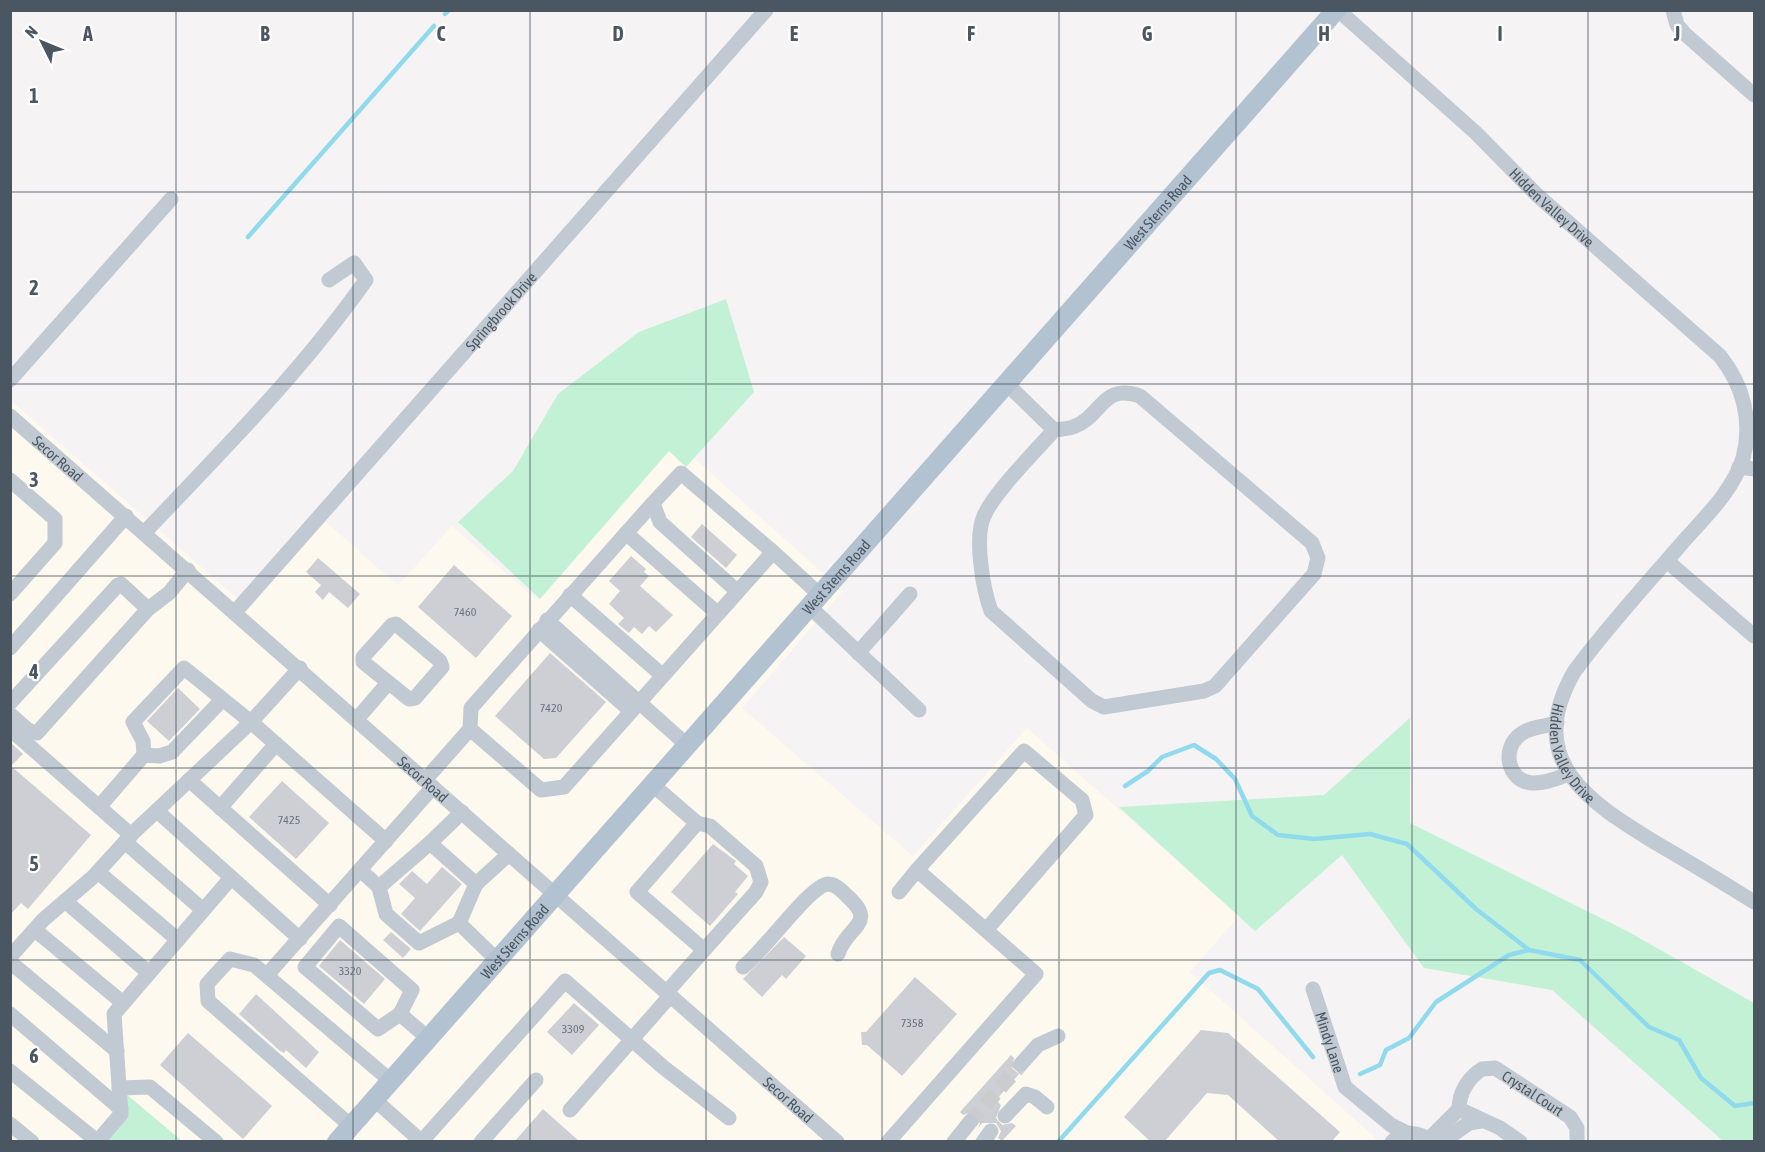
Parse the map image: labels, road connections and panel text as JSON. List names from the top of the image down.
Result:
{
  "streets": {
    "main road": ["West Sterns Road"],
    "street": [
      "Hidden Valley Drive",
      "Springbrook Drive",
      "Secor Road",
      "Mindy Lane",
      "Crystal Court"
    ]
  },
  "crossings": [
    ["Hidden Valley Drive", "West Sterns Road"],
    ["West Sterns Road", "Secor Road"],
    ["Springbrook Drive", "Secor Road"],
    ["Mindy Lane", "Crystal Court"]
  ],
  "house_numbers": [
    "7460",
    "7420",
    "7425",
    "3320",
    "7358",
    "3309"
  ],
  "north": "top left",
  "grid": {
    "columns": [
      "A",
      "B",
      "C",
      "D",
      "E",
      "F",
      "G",
      "H",
      "I",
      "J"
    ],
    "rows": [
      "1",
      "2",
      "3",
      "4",
      "5",
      "6"
    ]
  }
}
